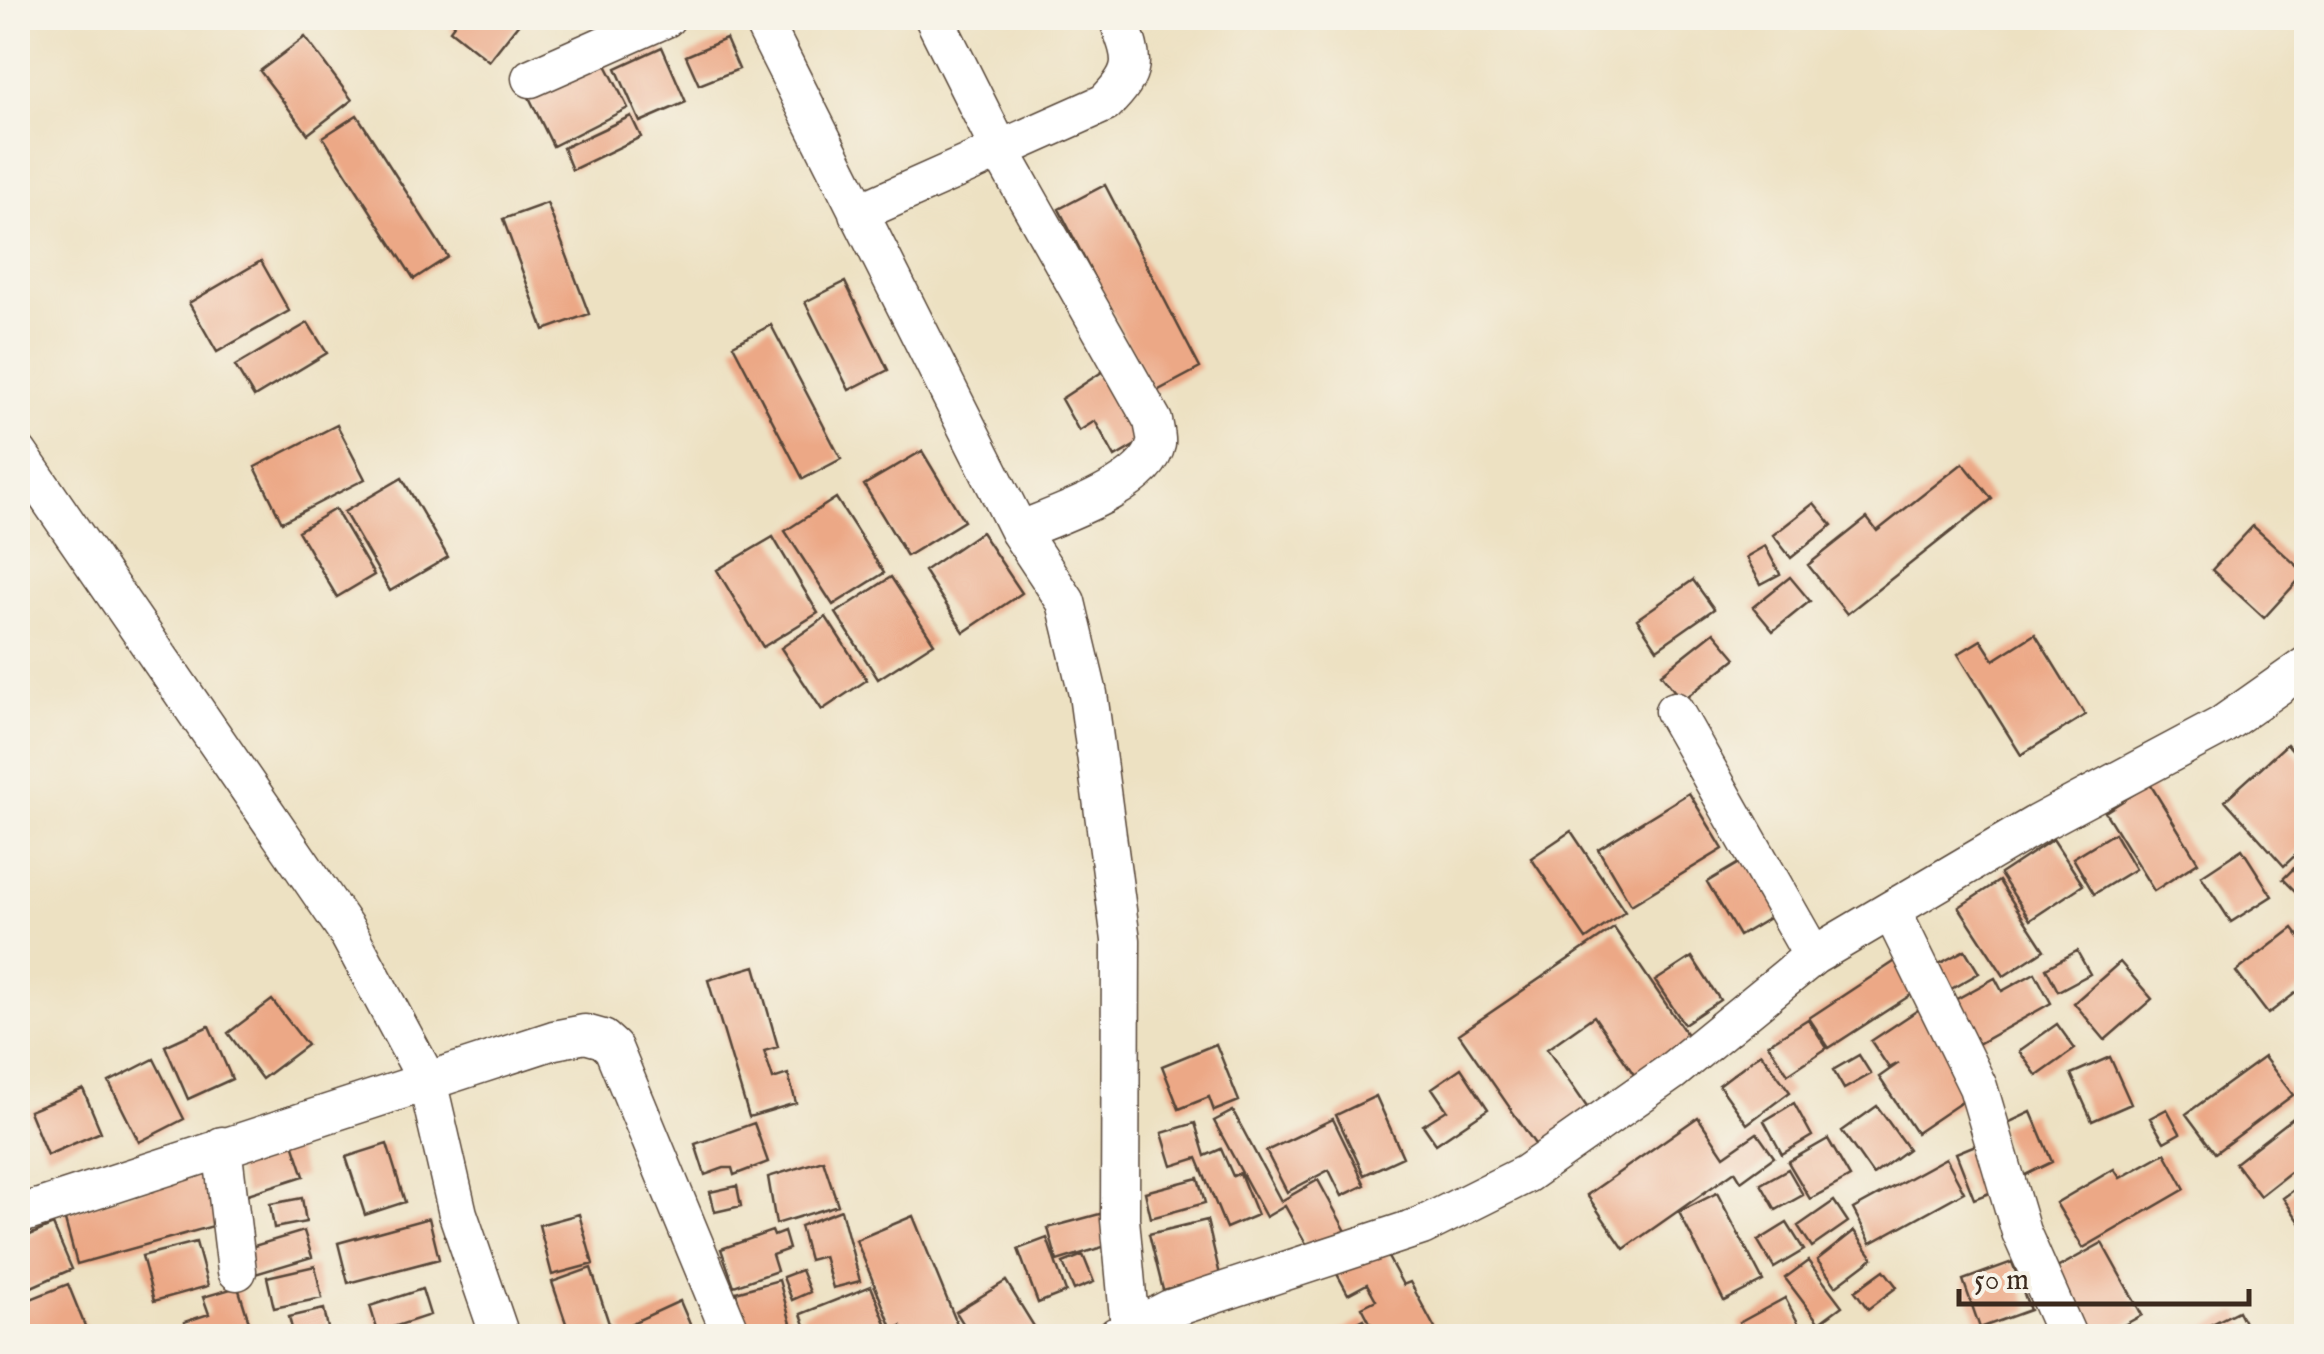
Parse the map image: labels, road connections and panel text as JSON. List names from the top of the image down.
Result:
{
  "scale_bar": "50 m"
}
